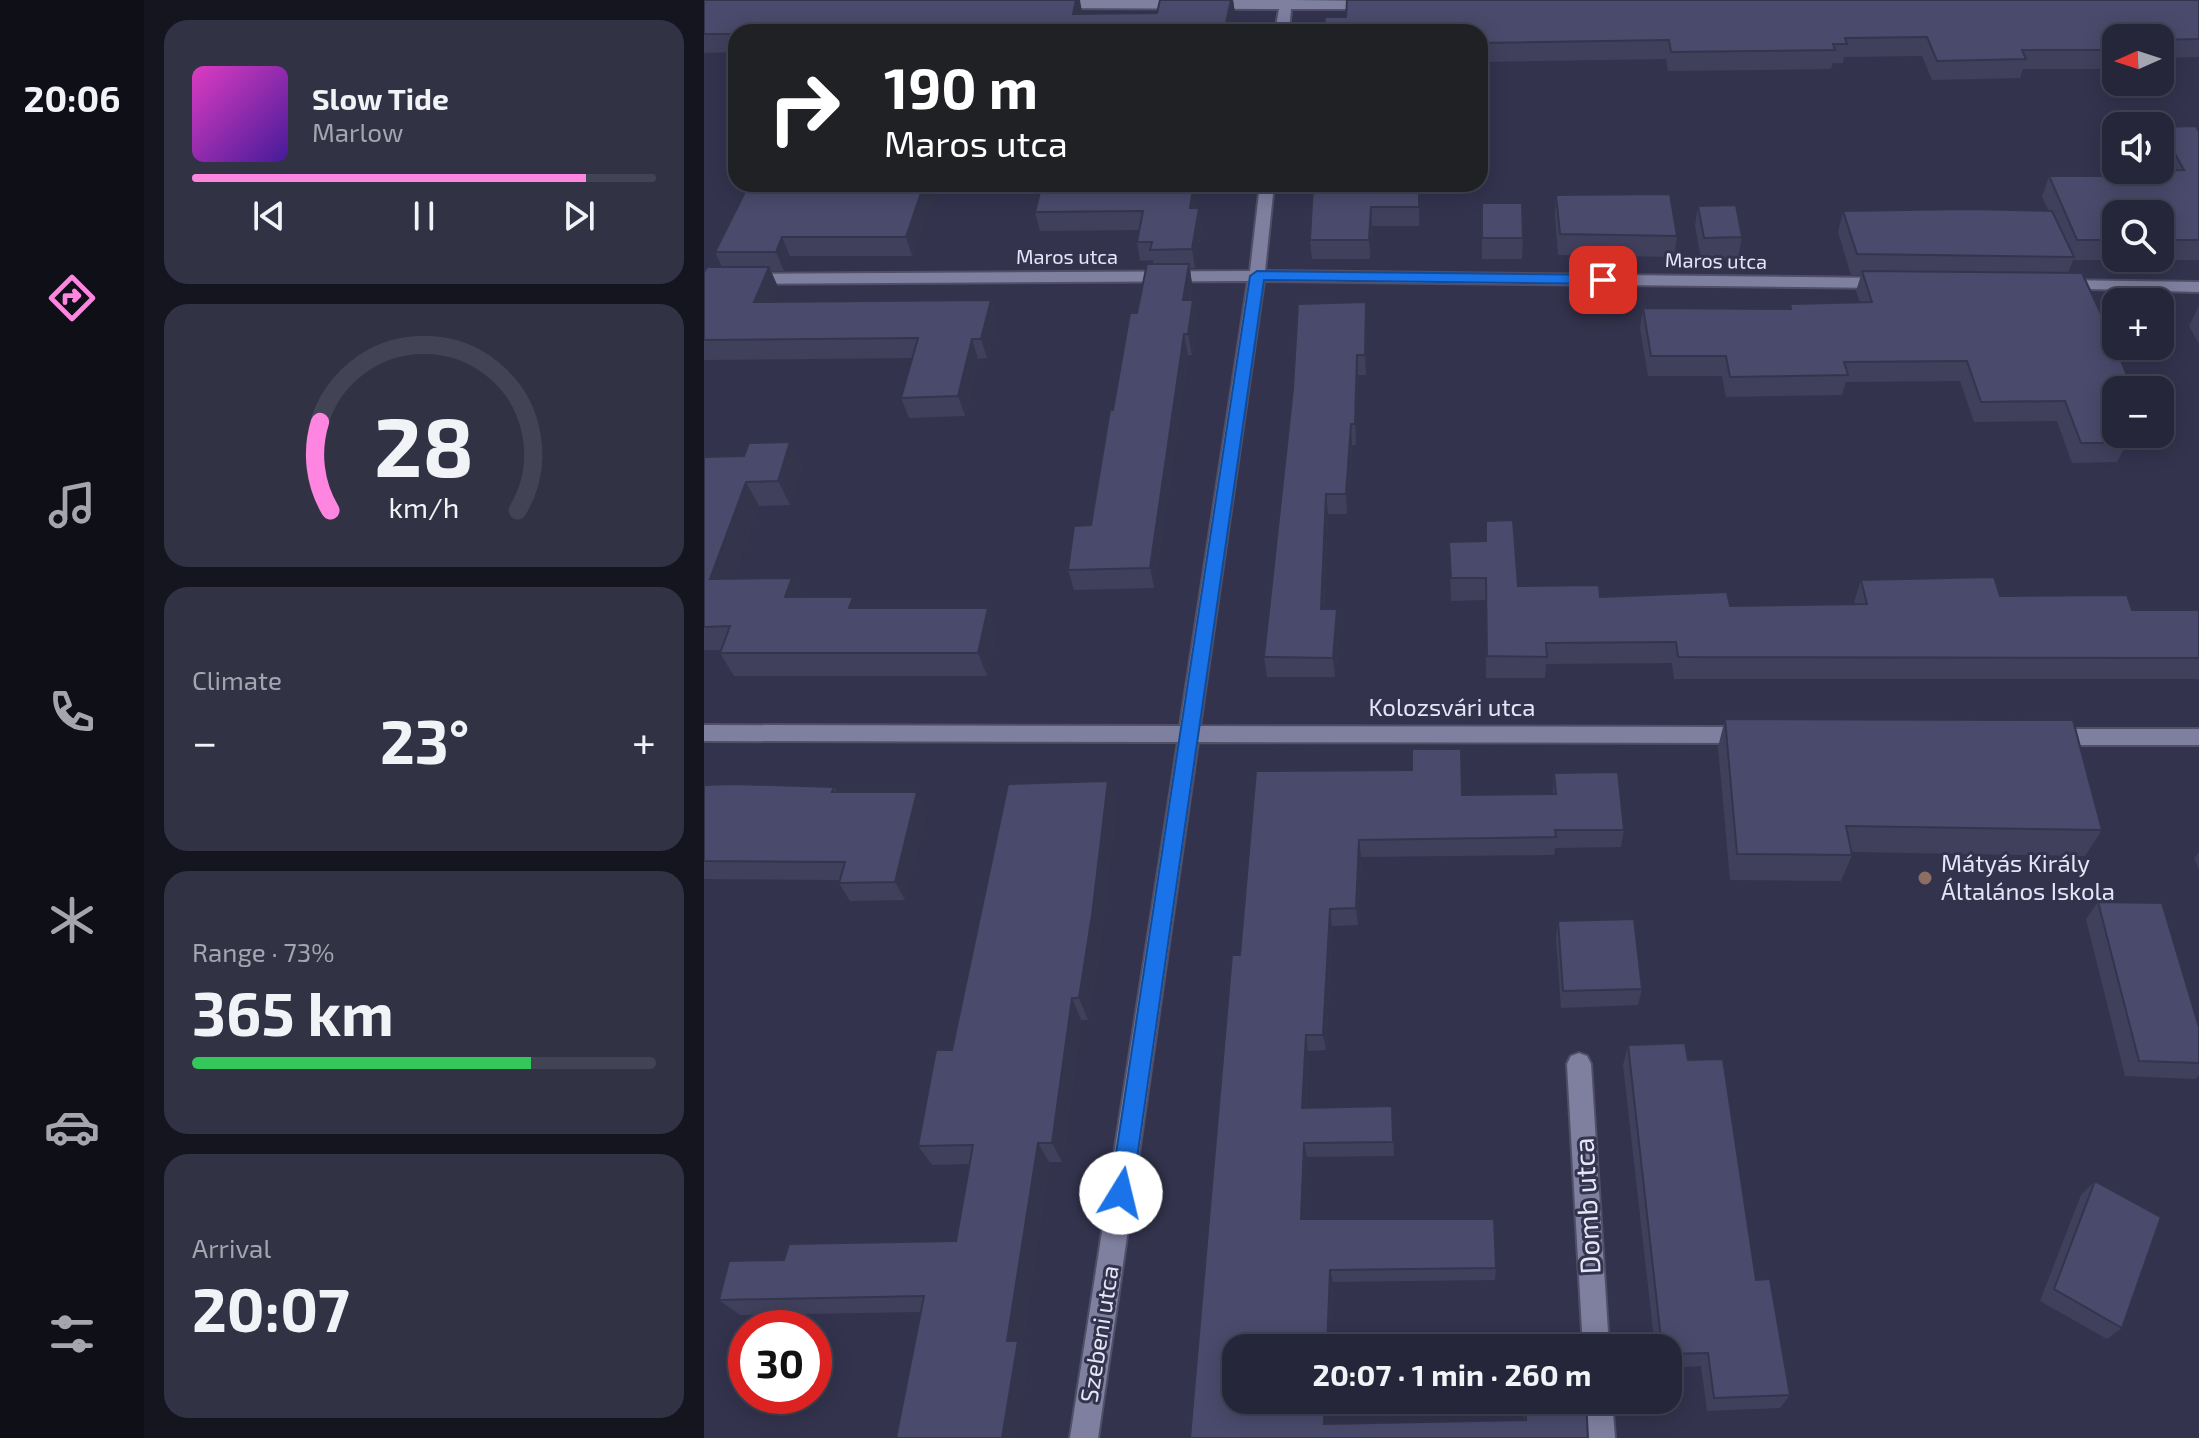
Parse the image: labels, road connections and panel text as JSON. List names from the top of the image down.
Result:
{
  "streets": {
    "street": [
      "Maros utca",
      "Kolozsvári utca",
      "Domb utca",
      "Szebeni utca"
    ]
  },
  "crossings": [
    ["Maros utca", "Szebeni utca"],
    ["Kolozsvári utca", "Szebeni utca"]
  ],
  "places": ["Mátyás Király Általános Iskola"],
  "north": "left",
  "page": {
    "tabs": "20:06",
    "map_buttons": ["+", "−"],
    "turn": ["190 m", "Maros utca"],
    "song": ["Slow Tide", "Marlow"],
    "tile": [
      "Climate",
      ["Range · 73%", "365 km"],
      ["Arrival", "20:07"]
    ],
    "heat": ["−", "23°", "+"],
    "limit": "30",
    "trip": "20:07 · 1 min · 260 m",
    "gauge": ["28", "km/h"]
  }
}
